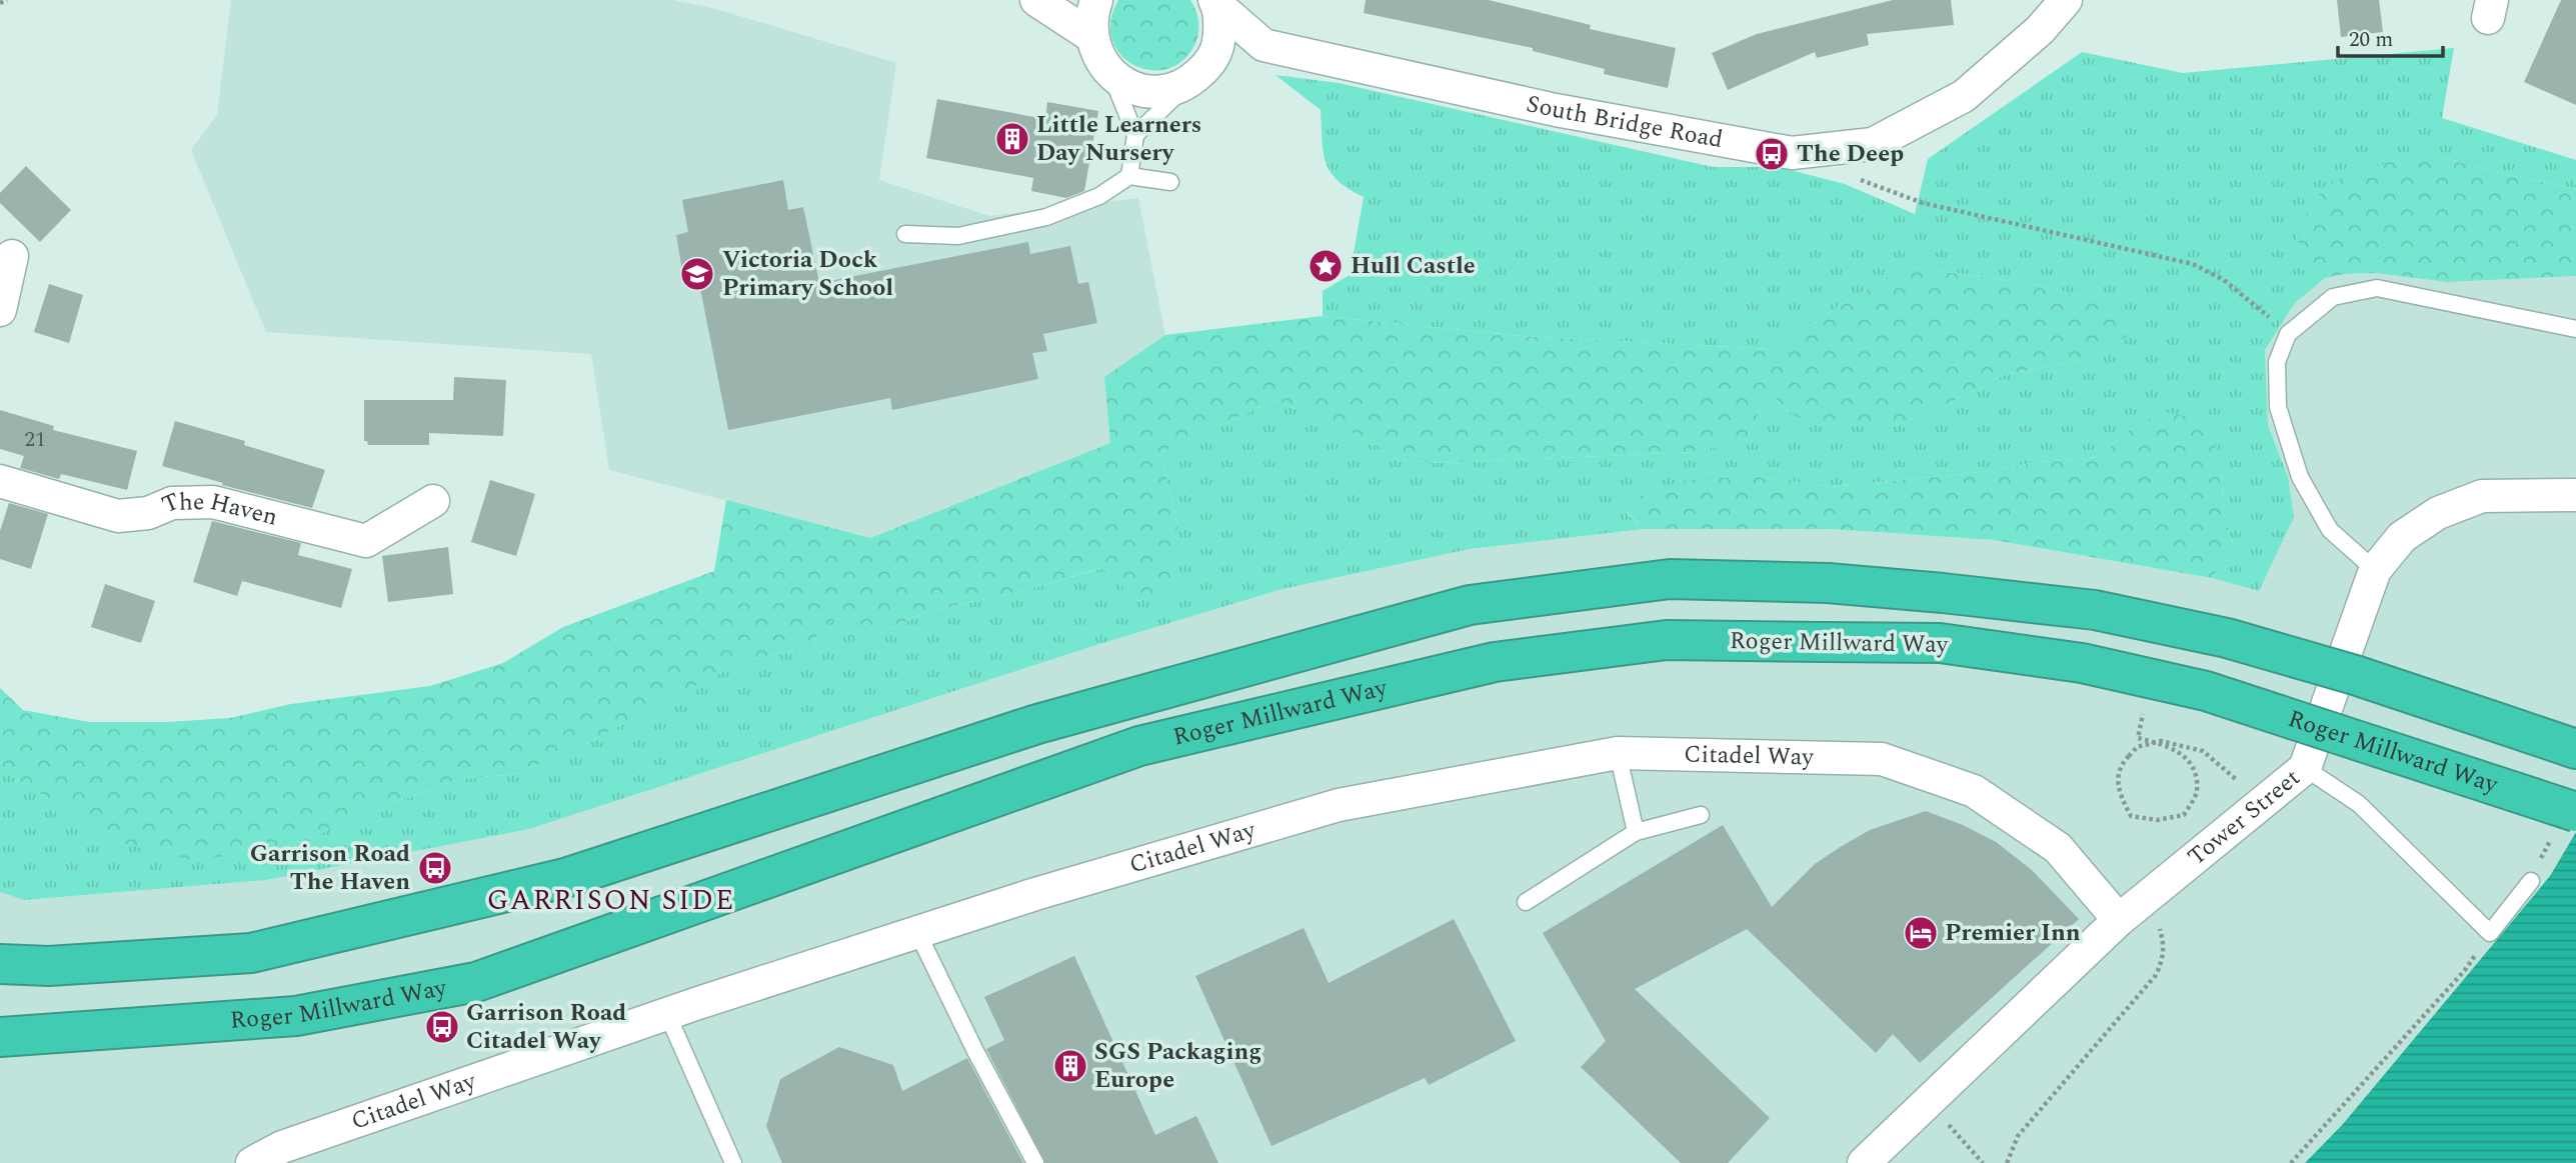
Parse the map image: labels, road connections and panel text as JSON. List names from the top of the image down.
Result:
{
  "streets": {
    "highway": ["Roger Millward Way"],
    "street": [
      "South Bridge Road",
      "The Haven",
      "Citadel Way",
      "Tower Street"
    ]
  },
  "crossings": [
    ["Citadel Way", "Tower Street"]
  ],
  "districts": ["GARRISON SIDE"],
  "places": {
    "building": ["Little Learners Day Nursery", "SGS Packaging Europe"],
    "bus stop": ["The Deep", "Garrison Road The Haven", "Garrison Road Citadel Way"],
    "place": ["Hull Castle"],
    "school or university": ["Victoria Dock Primary School"],
    "hotel": ["Premier Inn"]
  },
  "house_numbers": ["21"],
  "scale_bar": "20 m"
}
